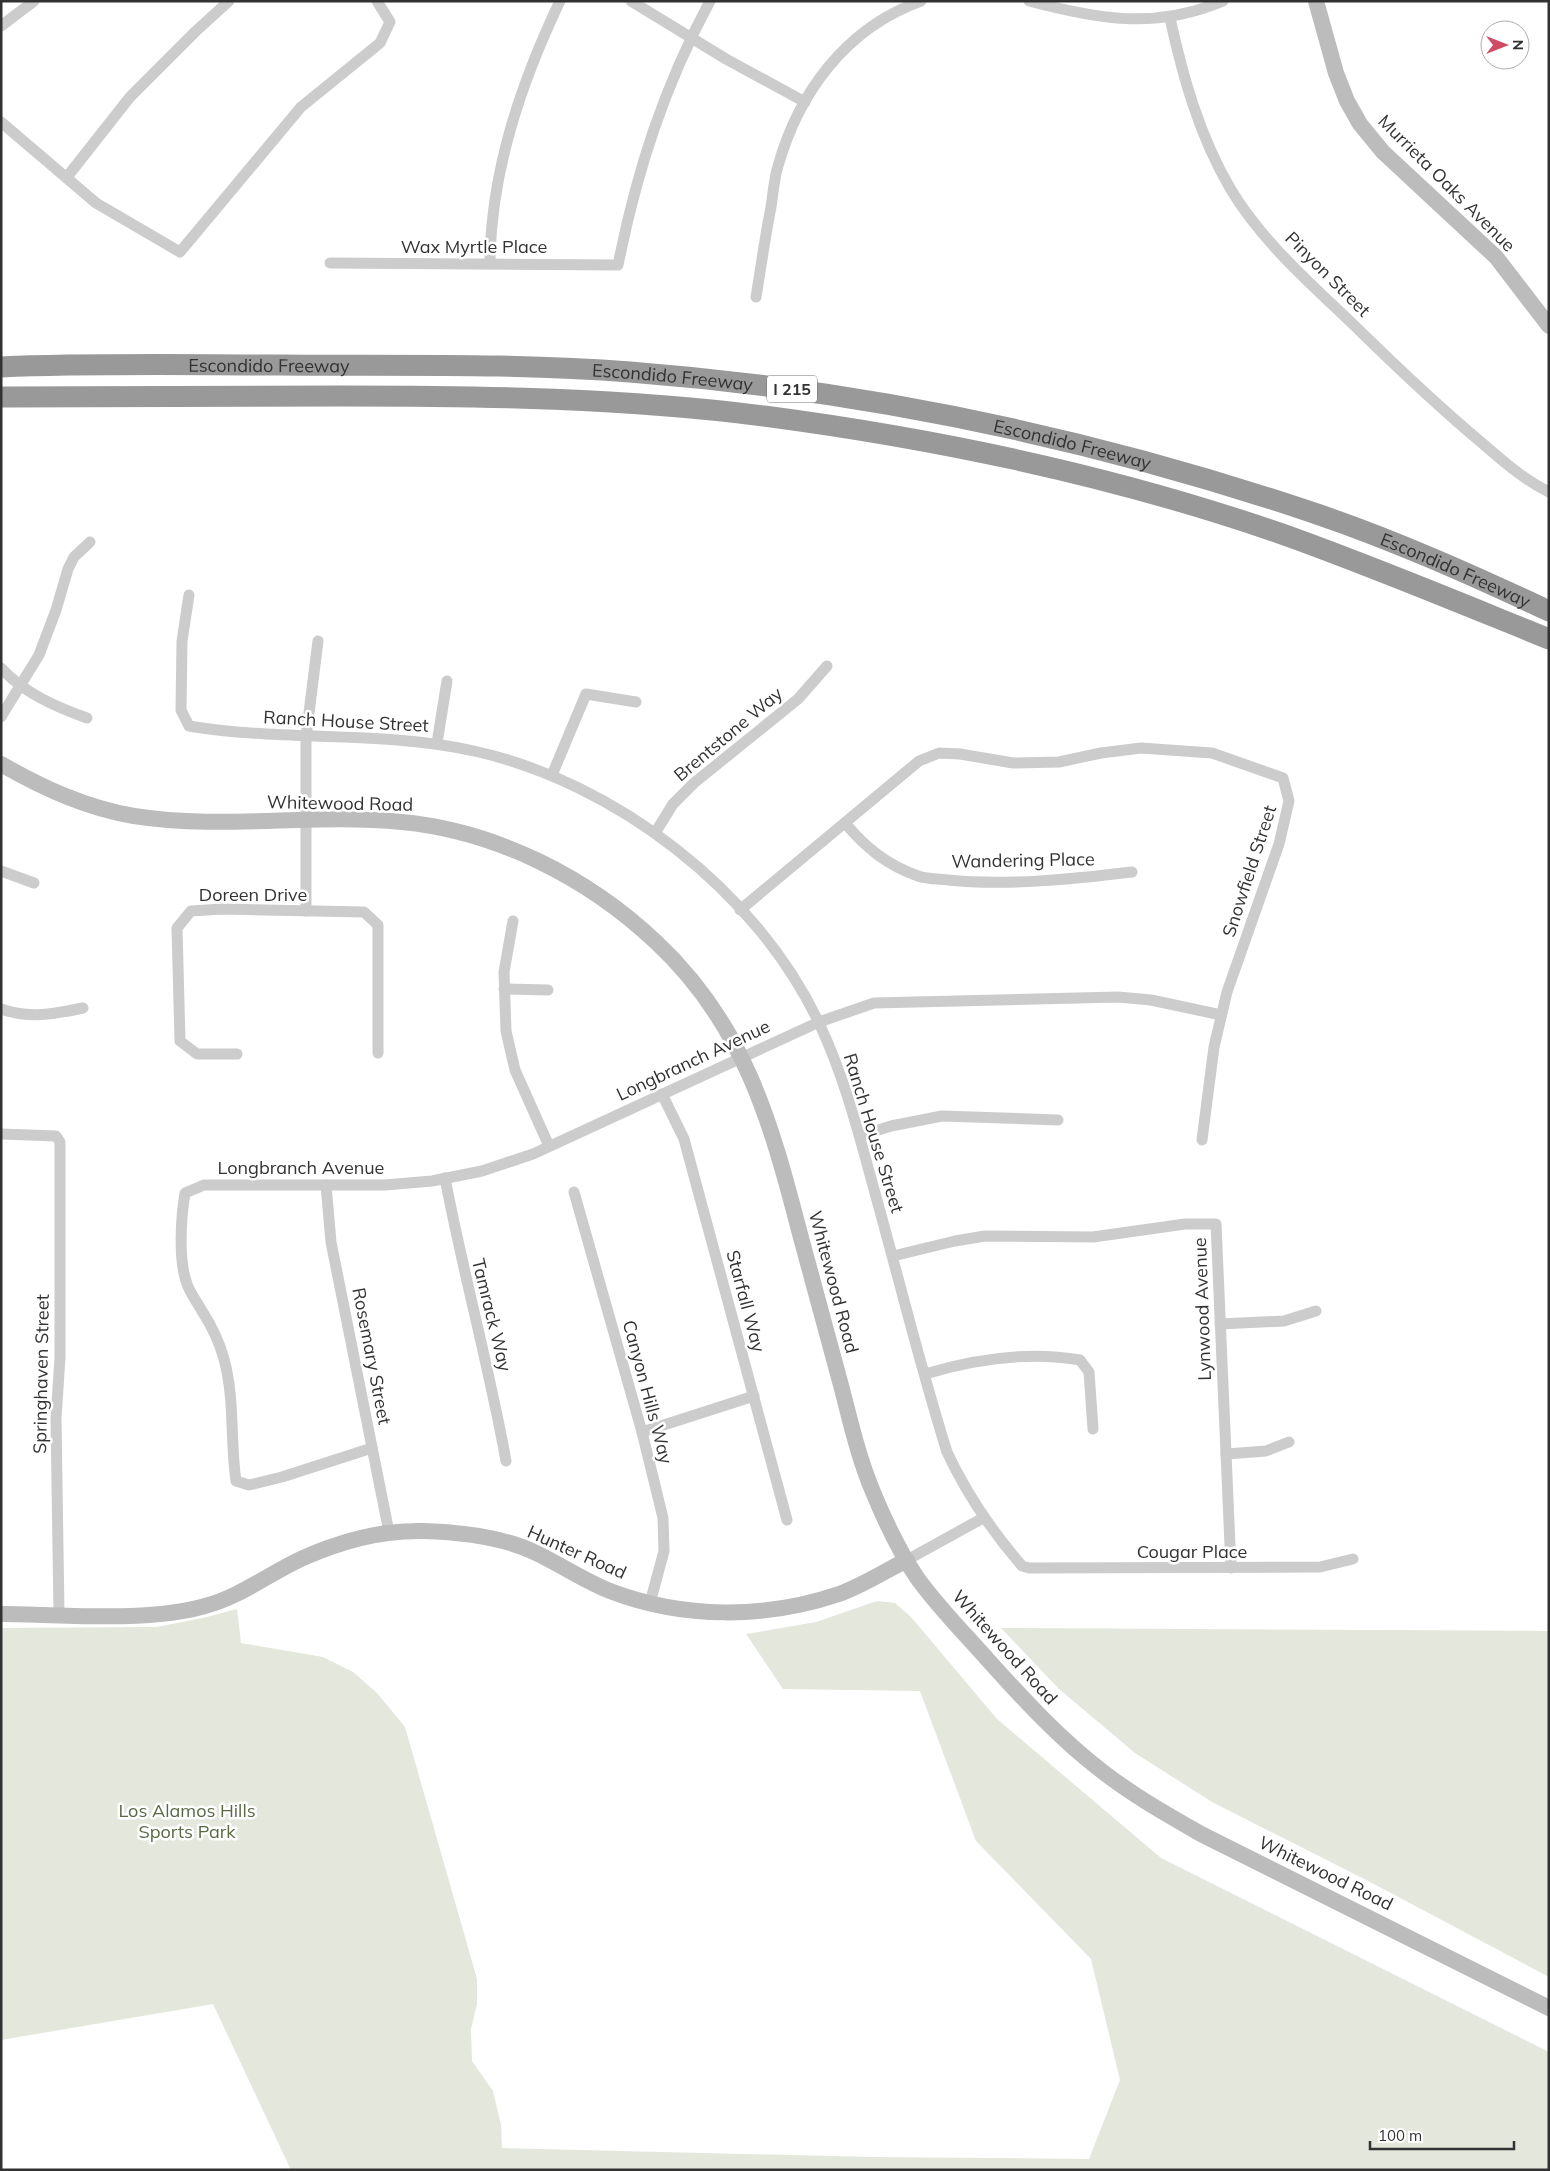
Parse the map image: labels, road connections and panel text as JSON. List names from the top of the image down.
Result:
{
  "streets": {
    "highway": ["Escondido Freeway", "I 215"],
    "main road": ["Murrieta Oaks Avenue", "Whitewood Road", "Hunter Road"],
    "street": [
      "Wax Myrtle Place",
      "Pinyon Street",
      "Ranch House Street",
      "Brentstone Way",
      "Wandering Place",
      "Snowfield Street",
      "Doreen Drive",
      "Longbranch Avenue",
      "Starfall Way",
      "Lynwood Avenue",
      "Tamrack Way",
      "Rosemary Street",
      "Springhaven Street",
      "Canyon Hills Way",
      "Cougar Place"
    ]
  },
  "crossings": [
    ["Ranch House Street", "Brentstone Way"],
    ["Ranch House Street", "Longbranch Avenue"],
    ["Ranch House Street", "Lynwood Avenue"],
    ["Ranch House Street", "Cougar Place"],
    ["Ranch House Street", "Hunter Road"],
    ["Whitewood Road", "Longbranch Avenue"],
    ["Whitewood Road", "Hunter Road"],
    ["Wandering Place", "Snowfield Street"],
    ["Snowfield Street", "Longbranch Avenue"],
    ["Longbranch Avenue", "Starfall Way"],
    ["Longbranch Avenue", "Tamrack Way"],
    ["Longbranch Avenue", "Rosemary Street"],
    ["Lynwood Avenue", "Cougar Place"],
    ["Rosemary Street", "Hunter Road"],
    ["Springhaven Street", "Hunter Road"],
    ["Canyon Hills Way", "Hunter Road"]
  ],
  "parks": ["Los Alamos Hills Sports Park"],
  "scale_bar": "100 m",
  "north": "right"
}
